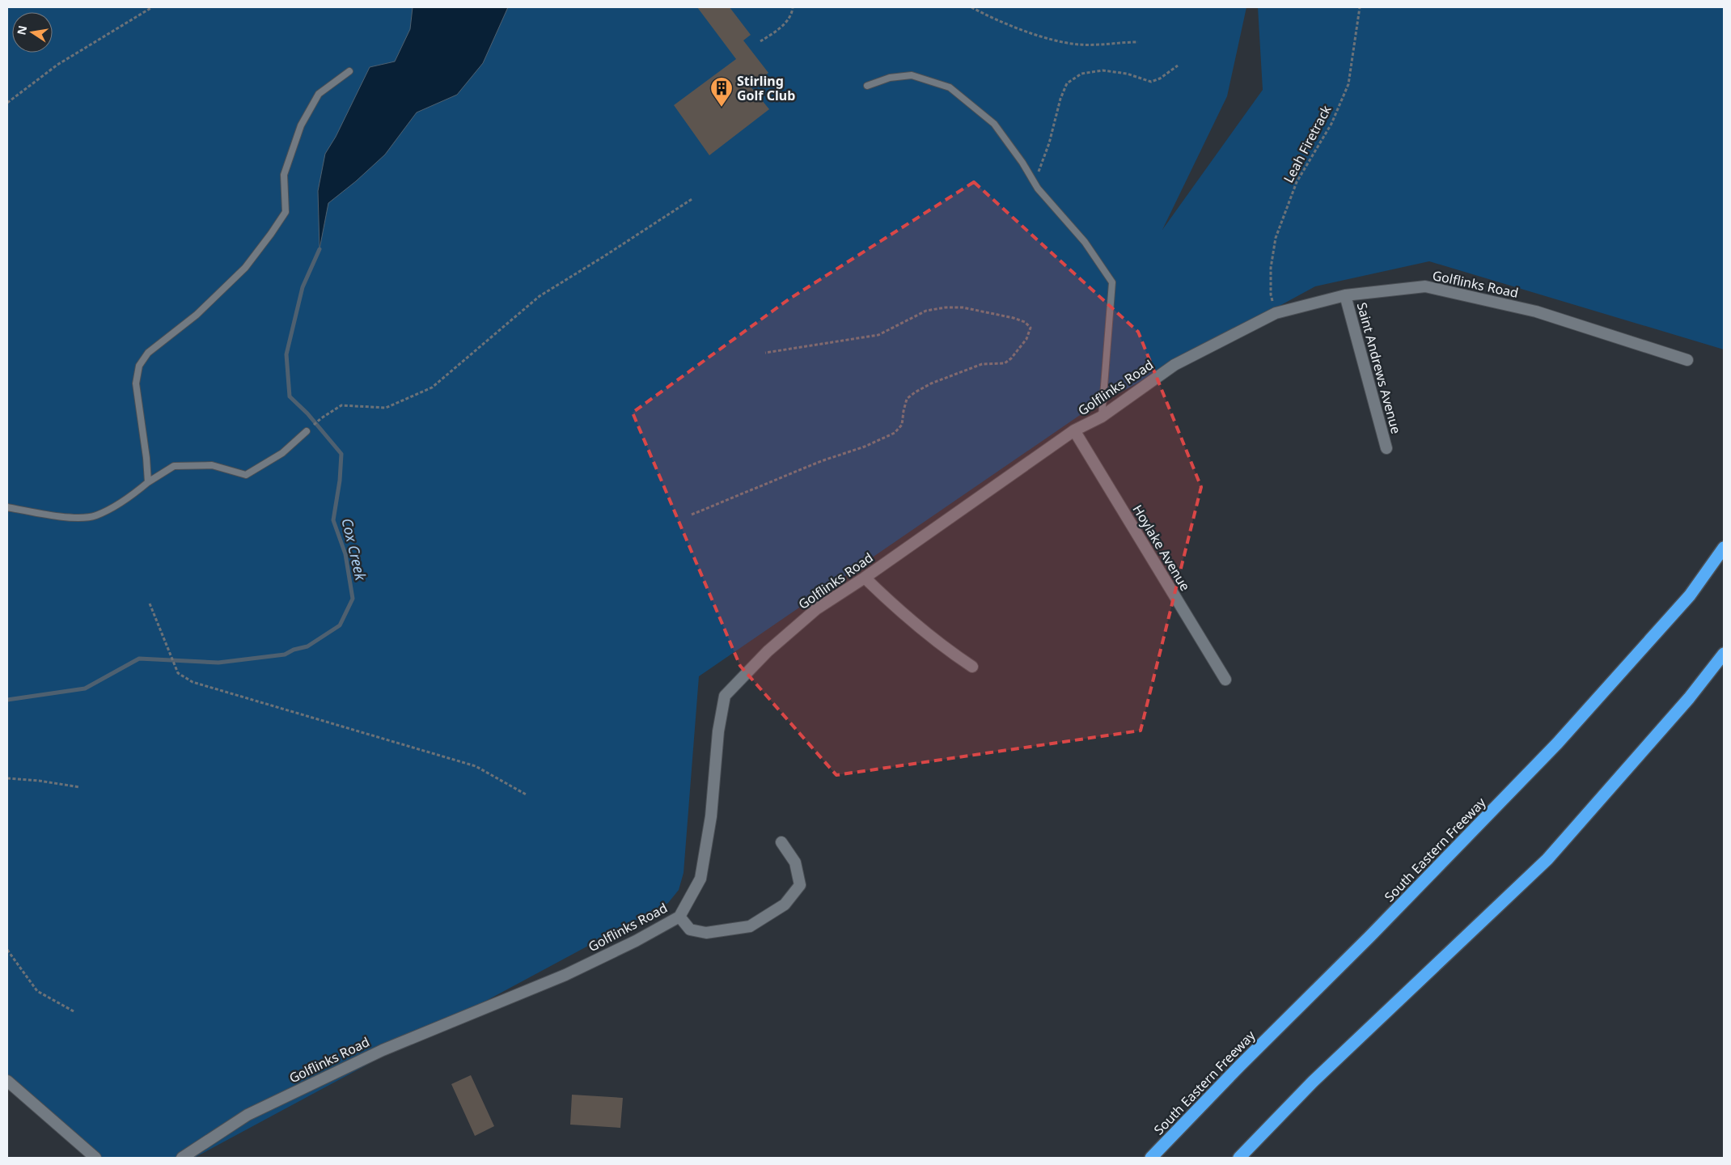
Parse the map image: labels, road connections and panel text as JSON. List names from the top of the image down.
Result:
{
  "streets": {
    "highway": ["South Eastern Freeway"],
    "street": ["Golflinks Road", "Saint Andrews Avenue", "Hoylake Avenue"],
    "path": ["Leah Firetrack"]
  },
  "crossings": [
    ["Leah Firetrack", "Golflinks Road"],
    ["Golflinks Road", "Saint Andrews Avenue"],
    ["Golflinks Road", "Hoylake Avenue"]
  ],
  "water": ["Cox Creek"],
  "places": {
    "building": ["Stirling Golf Club"]
  },
  "north": "left"
}
